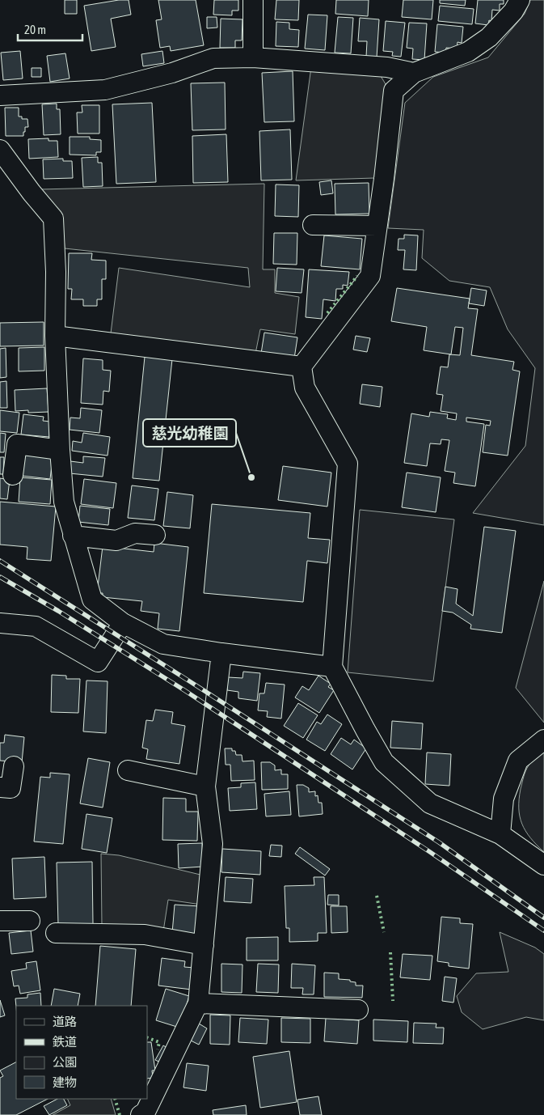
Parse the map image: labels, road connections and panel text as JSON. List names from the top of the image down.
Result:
{
  "places": ["慈光幼稚園"],
  "legend": [
    "道路",
    "鉄道",
    "公園",
    "建物"
  ],
  "scale_bar": "20 m"
}
